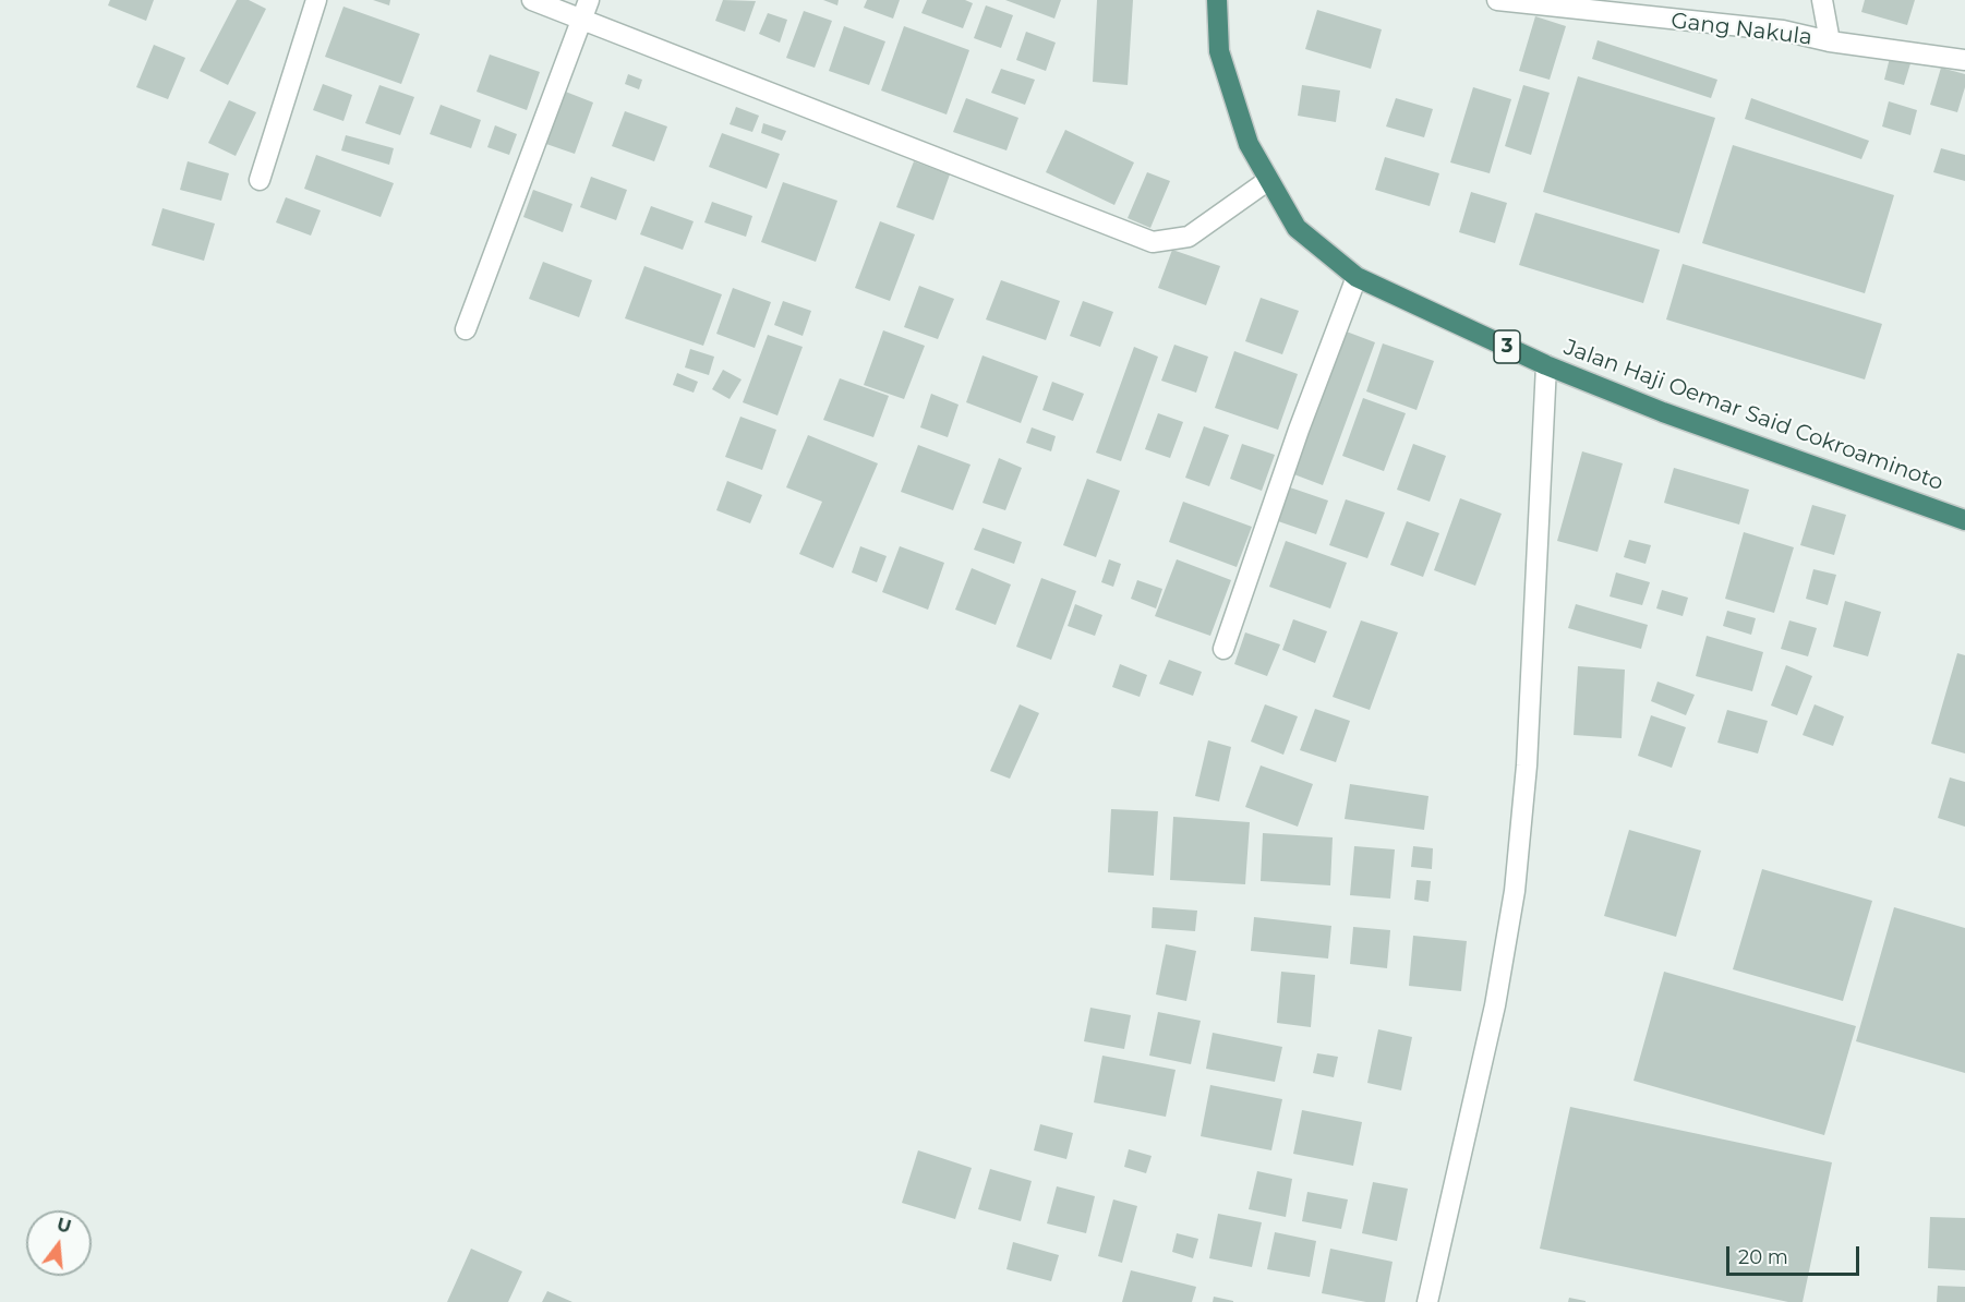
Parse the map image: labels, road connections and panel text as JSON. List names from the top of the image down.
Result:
{
  "streets": {
    "highway": ["3", "Jalan Haji Oemar Said Cokroaminoto"],
    "street": ["Gang Nakula"]
  },
  "scale_bar": "20 m",
  "north": "top"
}
